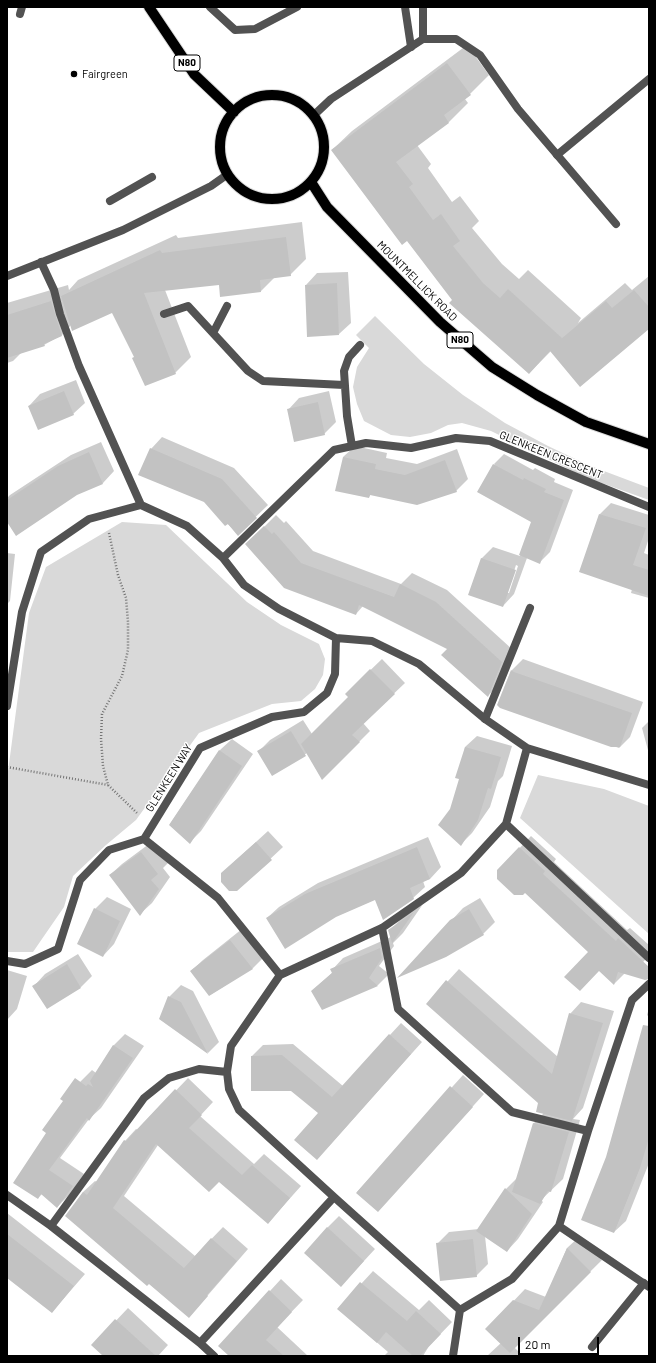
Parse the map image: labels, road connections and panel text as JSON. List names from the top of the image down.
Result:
{
  "streets": {
    "main road": ["N80", "MOUNTMELLICK ROAD"],
    "street": ["GLENKEEN CRESCENT", "GLENKEEN WAY"]
  },
  "crossings": [
    ["N80", "MOUNTMELLICK ROAD"]
  ],
  "places": ["Fairgreen"],
  "scale_bar": "20 m"
}
